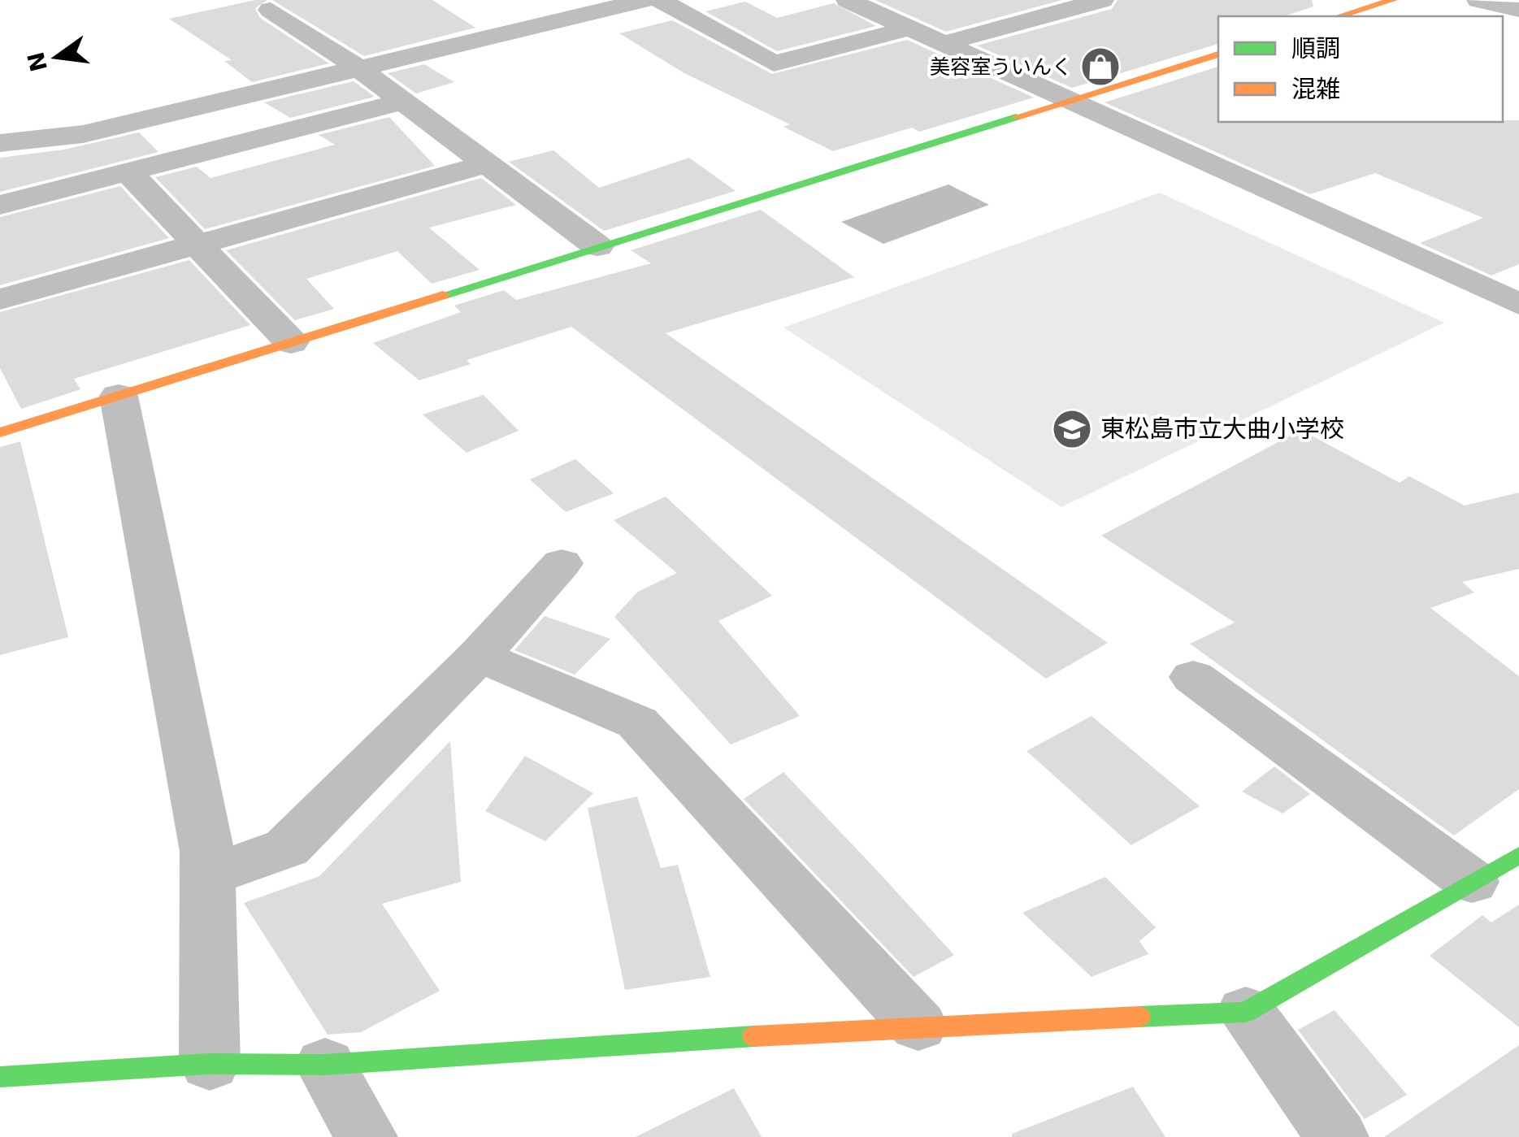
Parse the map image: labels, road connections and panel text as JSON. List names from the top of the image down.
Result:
{
  "places": {
    "shop": ["美容室ういんく"],
    "school or university": ["東松島市立大曲小学校"]
  },
  "legend": ["順調", "混雑"],
  "north": "left"
}
